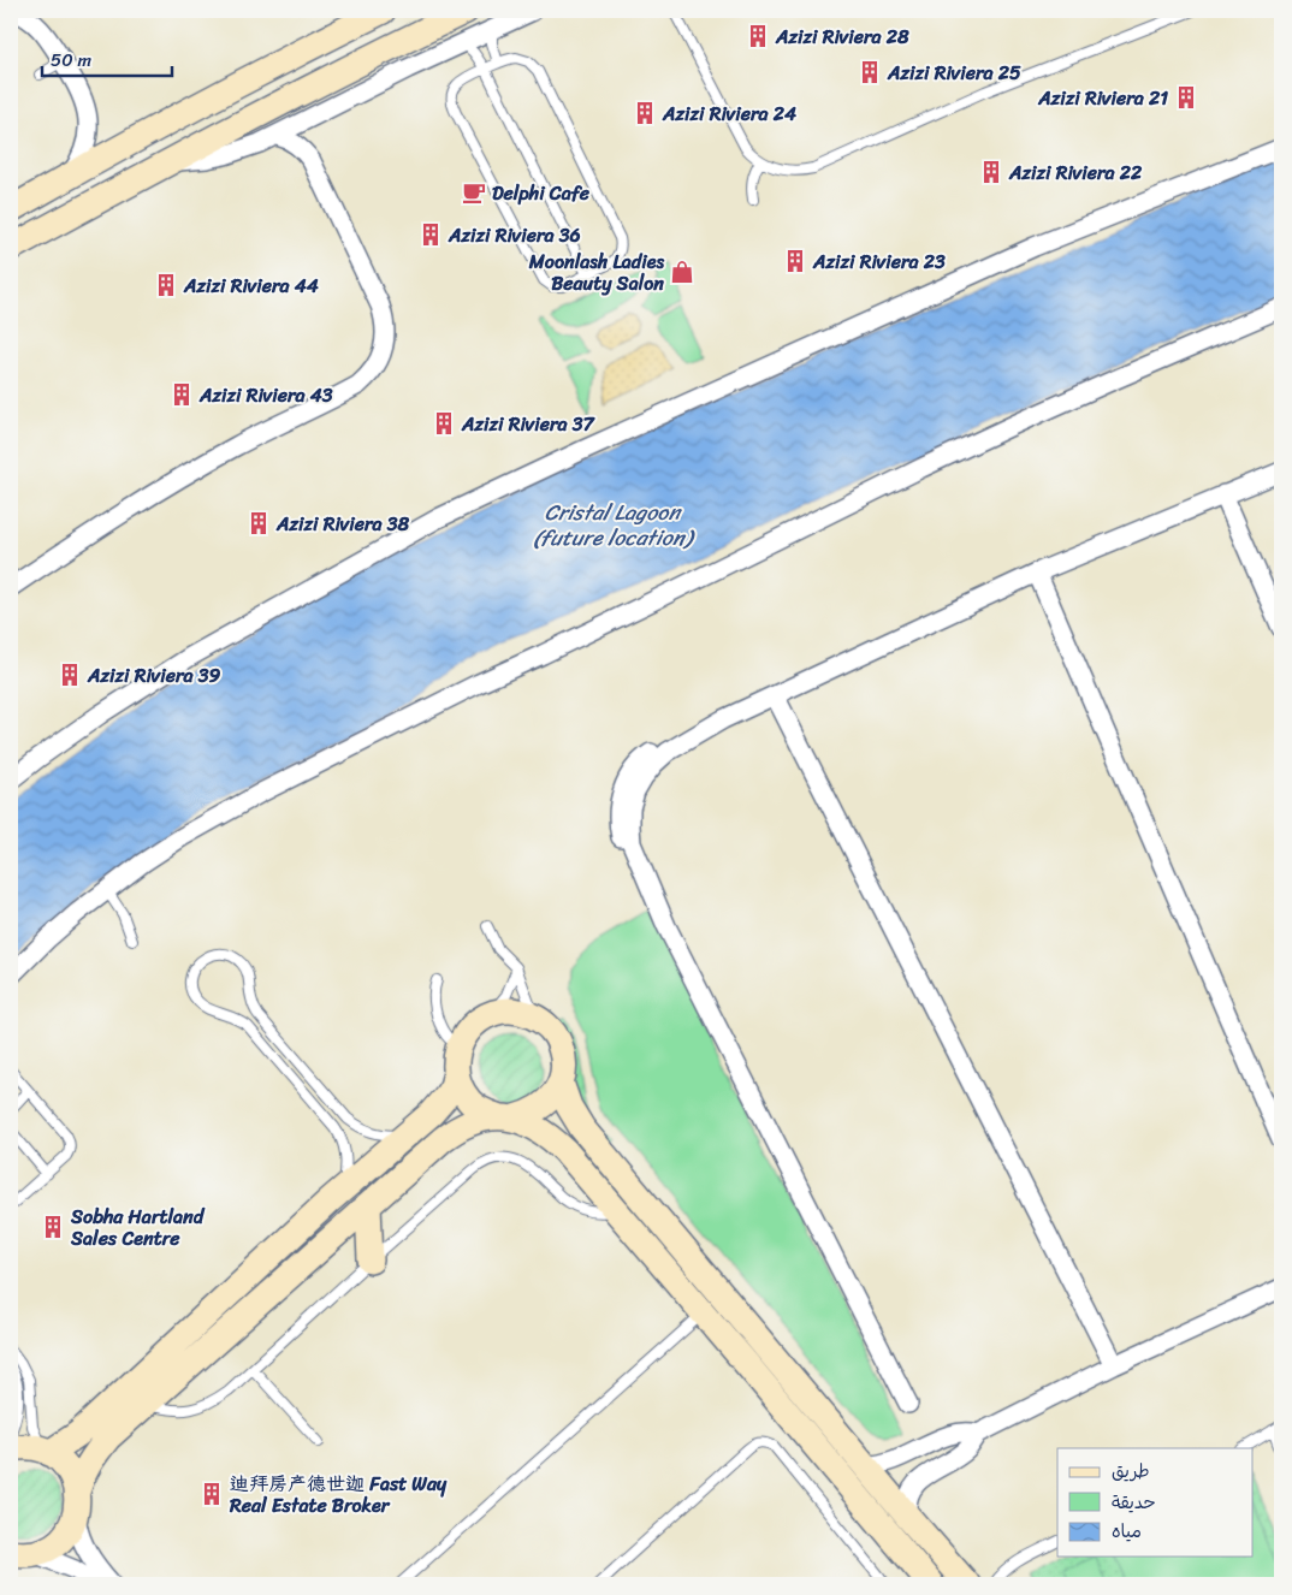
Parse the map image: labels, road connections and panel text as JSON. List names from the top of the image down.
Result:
{
  "water": ["Cristal Lagoon (future location)"],
  "places": {
    "building": [
      "Azizi Riviera 28",
      "Azizi Riviera 25",
      "Azizi Riviera 21",
      "Azizi Riviera 24",
      "Azizi Riviera 22",
      "Azizi Riviera 36",
      "Azizi Riviera 23",
      "Azizi Riviera 44",
      "Azizi Riviera 43",
      "Azizi Riviera 37",
      "Azizi Riviera 38",
      "Azizi Riviera 39",
      "Sobha Hartland Sales Centre",
      "迪拜房产德世迦 Fast Way Real Estate Broker"
    ],
    "cafe": ["Delphi Cafe"],
    "shop": ["Moonlash Ladies Beauty Salon"]
  },
  "legend": ["طريق", "حديقة", "مياه"],
  "scale_bar": "50 m"
}
